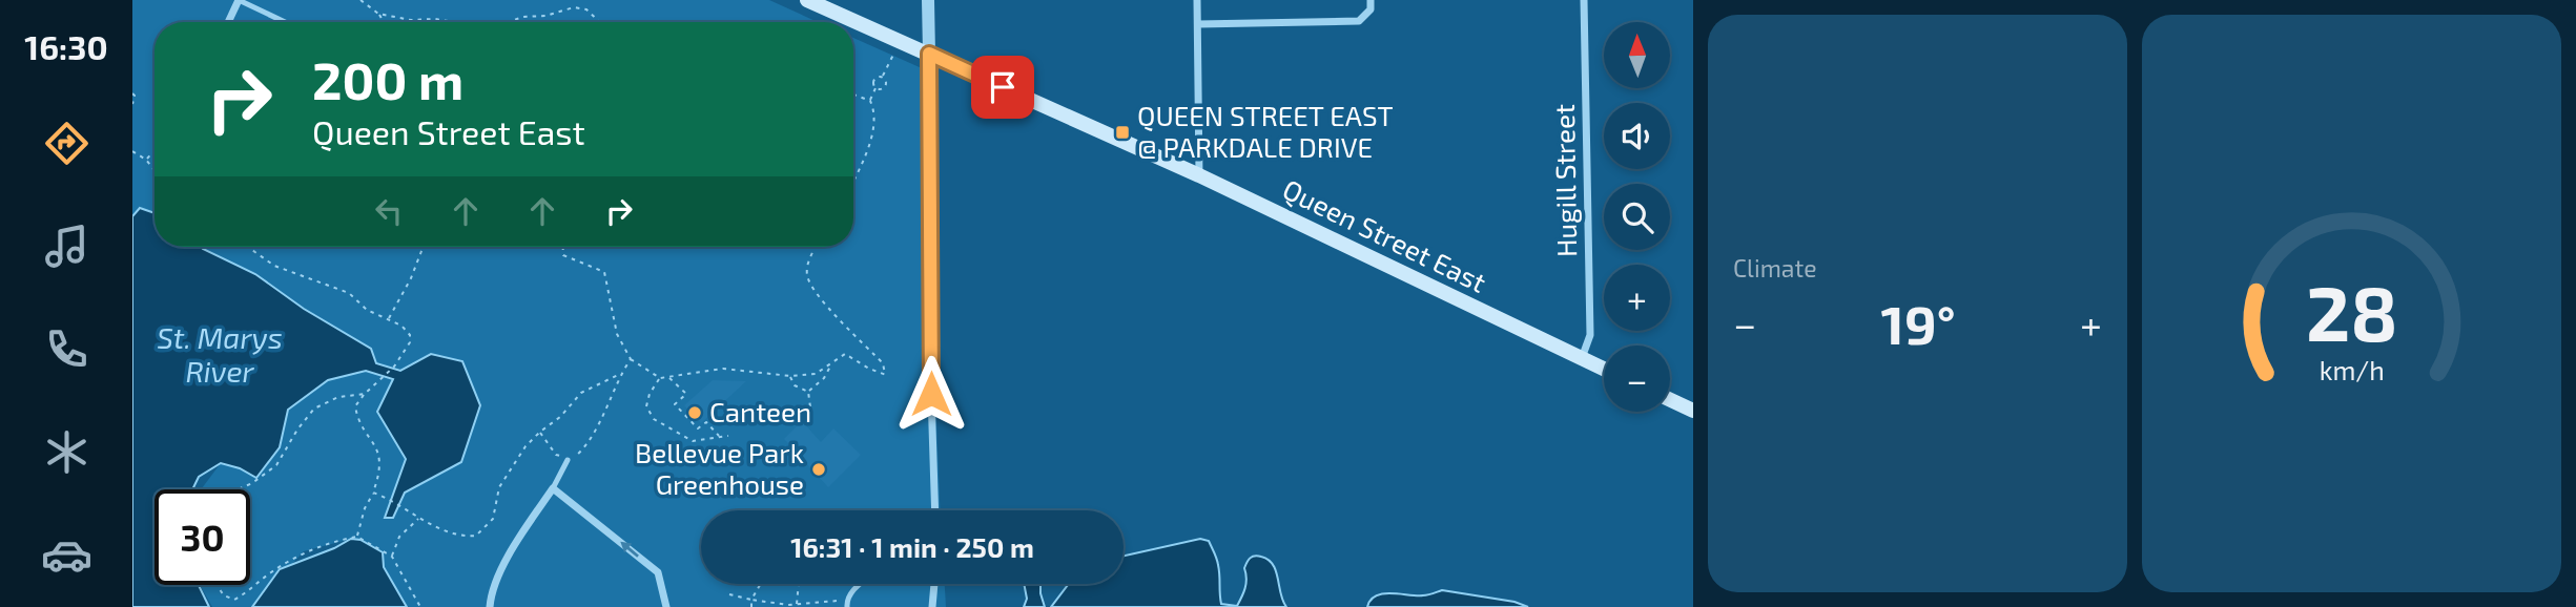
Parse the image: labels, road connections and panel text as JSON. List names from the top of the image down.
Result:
{
  "streets": {
    "main road": ["Queen Street East"],
    "street": ["Hugill Street"]
  },
  "crossings": [
    ["Hugill Street", "Queen Street East"]
  ],
  "water": ["St. Marys River"],
  "places": {
    "transit": ["QUEEN STREET EAST @ PARKDALE DRIVE"],
    "other": ["Canteen", "Bellevue Park Greenhouse"]
  },
  "north": "top",
  "page": {
    "tabs": "16:30",
    "tile": "Climate",
    "map_buttons": ["+", "−"],
    "turn": ["200 m", "Queen Street East"],
    "heat": ["−", "19°", "+"],
    "limit": "30",
    "trip": "16:31 · 1 min · 250 m",
    "gauge": ["28", "km/h"]
  }
}
